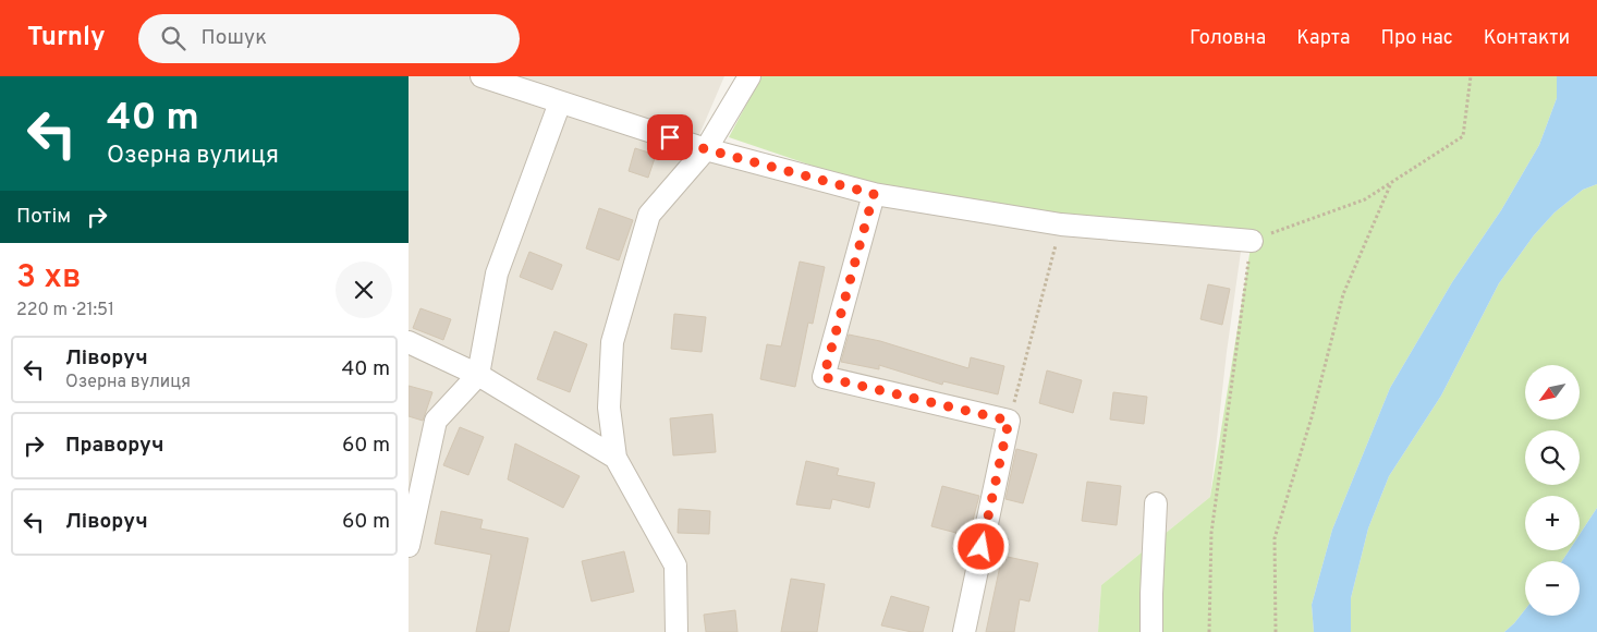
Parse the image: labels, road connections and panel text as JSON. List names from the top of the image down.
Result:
{
  "north": "bottom left",
  "page": {
    "header": "Turnly",
    "search": "Пошук",
    "nav": [
      "Головна",
      "Карта",
      "Про нас",
      "Контакти"
    ],
    "turn": ["40 m", "Озерна вулиця"],
    "then": "Потім",
    "heading": ["3 хв", "220 m · 21:51"],
    "list": [
      {
        "name": "Ліворуч",
        "note": "Озерна вулиця",
        "value": "40 m"
      },
      {
        "name": "Праворуч",
        "value": "60 m"
      },
      {
        "name": "Ліворуч",
        "value": "60 m"
      }
    ],
    "map_buttons": ["+", "−"]
  }
}
